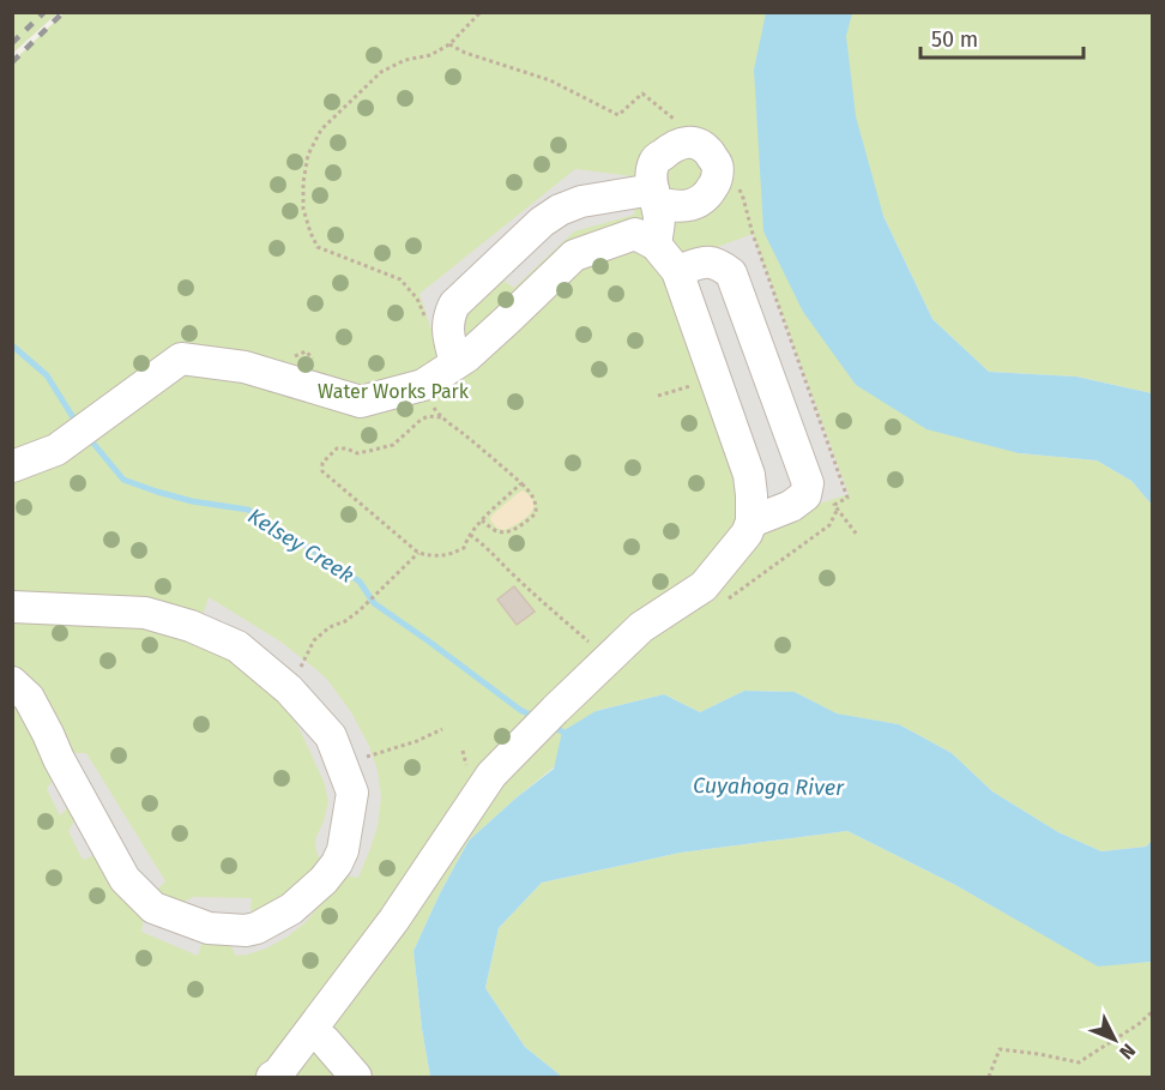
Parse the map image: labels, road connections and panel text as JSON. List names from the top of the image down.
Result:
{
  "water": ["Kelsey Creek", "Cuyahoga River"],
  "parks": ["Water Works Park"],
  "scale_bar": "50 m",
  "north": "bottom right"
}
